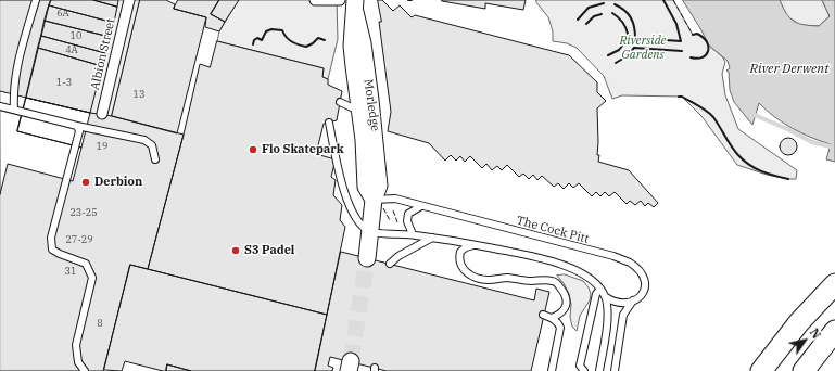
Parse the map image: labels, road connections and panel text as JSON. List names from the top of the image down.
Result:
{
  "streets": {
    "street": ["Albion Street", "Morledge"],
    "lane": ["The Cock Pitt"]
  },
  "crossings": [
    ["Morledge", "The Cock Pitt"]
  ],
  "water": ["River Derwent"],
  "parks": ["Riverside Gardens"],
  "places": ["Flo Skatepark", "Derbion", "S3 Padel"],
  "house_numbers": [
    "6A",
    "10",
    "4A",
    "1-3",
    "13",
    "19",
    "23-25",
    "27-29",
    "31",
    "8"
  ],
  "north": "top right"
}
